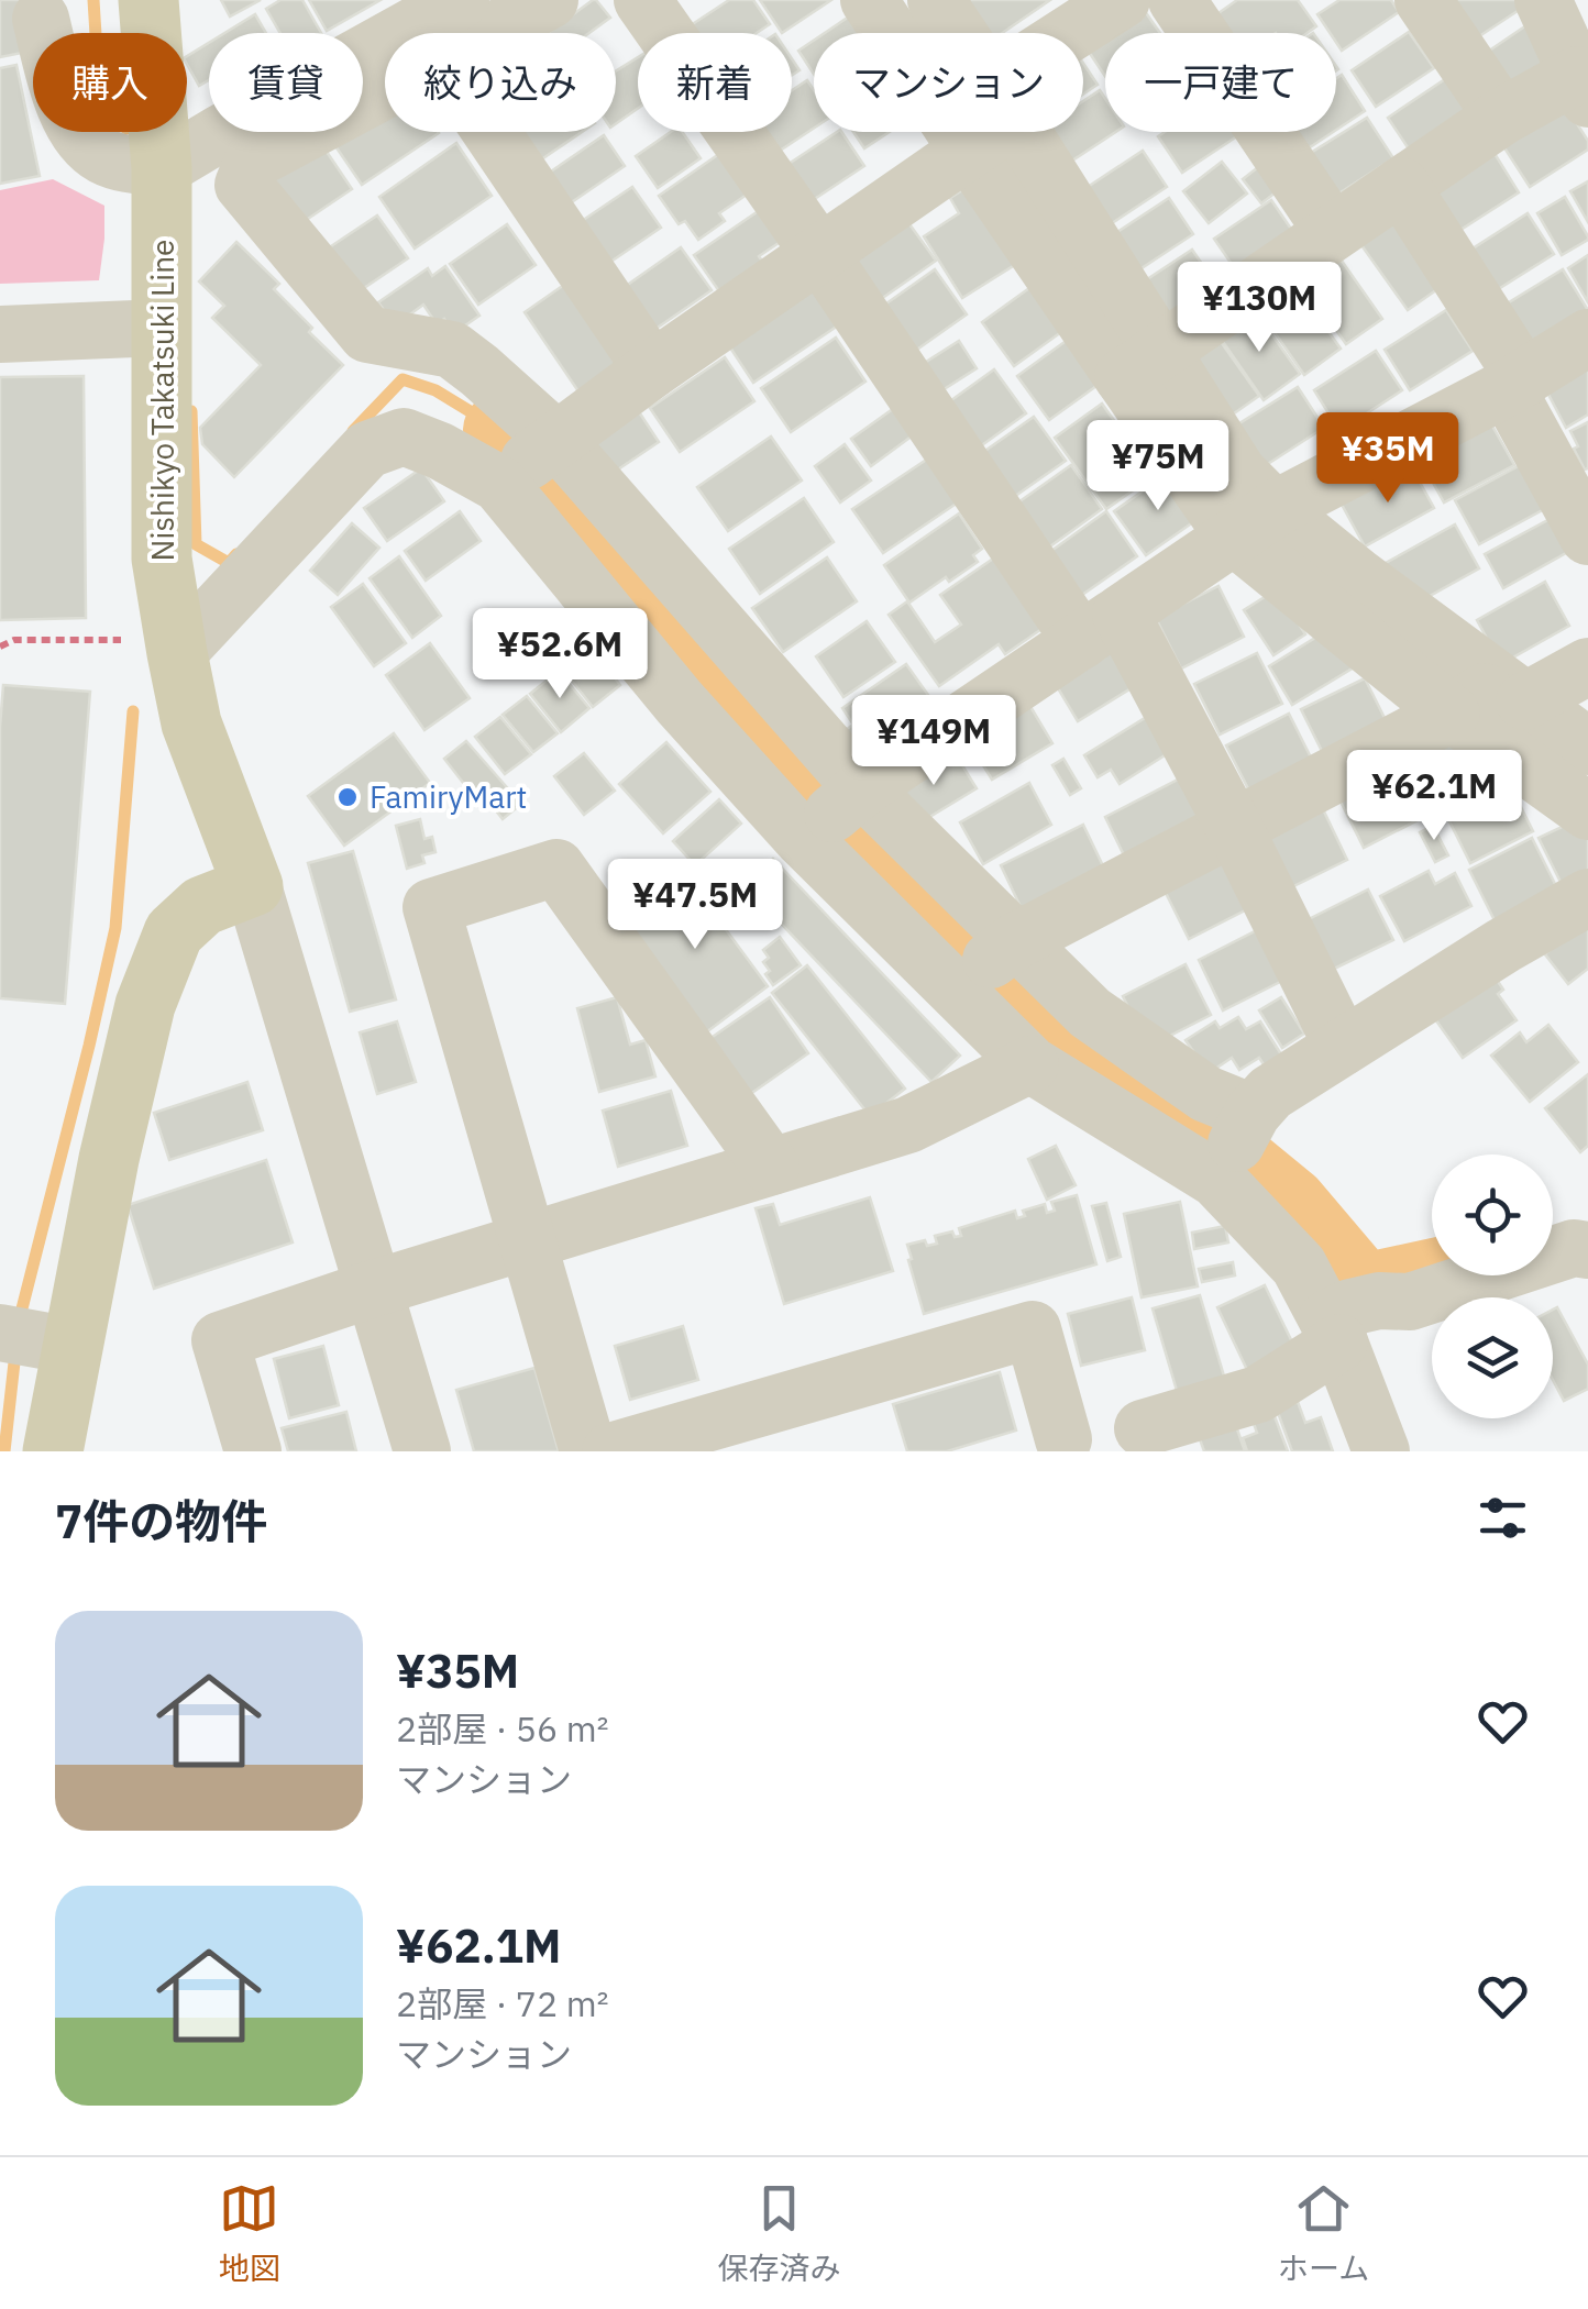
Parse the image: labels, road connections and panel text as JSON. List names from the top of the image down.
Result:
{
  "streets": {
    "main road": ["Nishikyo Takatsuki Line"]
  },
  "places": ["FamiryMart"],
  "page": {
    "chip": [
      "購入",
      "賃貸",
      "絞り込み",
      "新着",
      "マンション",
      "一戸建て"
    ],
    "price": [
      "¥130M",
      "¥35M",
      "¥75M",
      "¥52.6M",
      "¥149M",
      "¥62.1M",
      "¥47.5M"
    ],
    "heading": "7件の物件",
    "list": [
      {
        "name": "¥35M",
        "note": "2部屋 · 56 m² · マンション"
      },
      {
        "name": "¥62.1M",
        "note": "2部屋 · 72 m² · マンション"
      }
    ],
    "tabs": ["地図", "保存済み", "ホーム"]
  }
}
